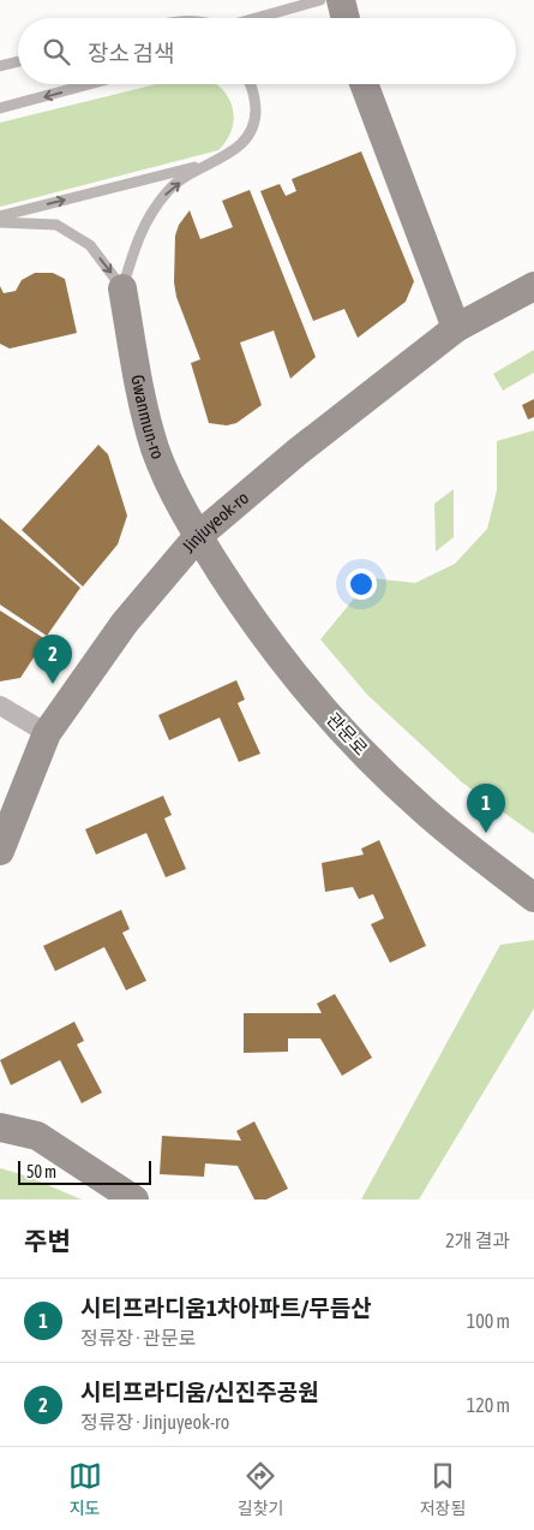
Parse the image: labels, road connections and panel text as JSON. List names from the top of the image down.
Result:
{
  "streets": {
    "street": ["Gwanmun-ro", "Jinjuyeok-ro", "관문로"]
  },
  "crossings": [
    ["Gwanmun-ro", "Jinjuyeok-ro"],
    ["Gwanmun-ro", "관문로"],
    ["Jinjuyeok-ro", "관문로"]
  ],
  "scale_bar": "50 m",
  "page": {
    "search": "장소 검색",
    "pins": ["2", "1"],
    "scale": "50 m",
    "heading": ["주변", "2개 결과"],
    "list": [
      {
        "mark": "1",
        "name": "시티프라디움1차아파트/무듬산",
        "note": "정류장 · 관문로",
        "value": "100 m"
      },
      {
        "mark": "2",
        "name": "시티프라디움/신진주공원",
        "note": "정류장 · Jinjuyeok-ro",
        "value": "120 m"
      }
    ],
    "nav": ["지도", "길찾기", "저장됨"]
  }
}
